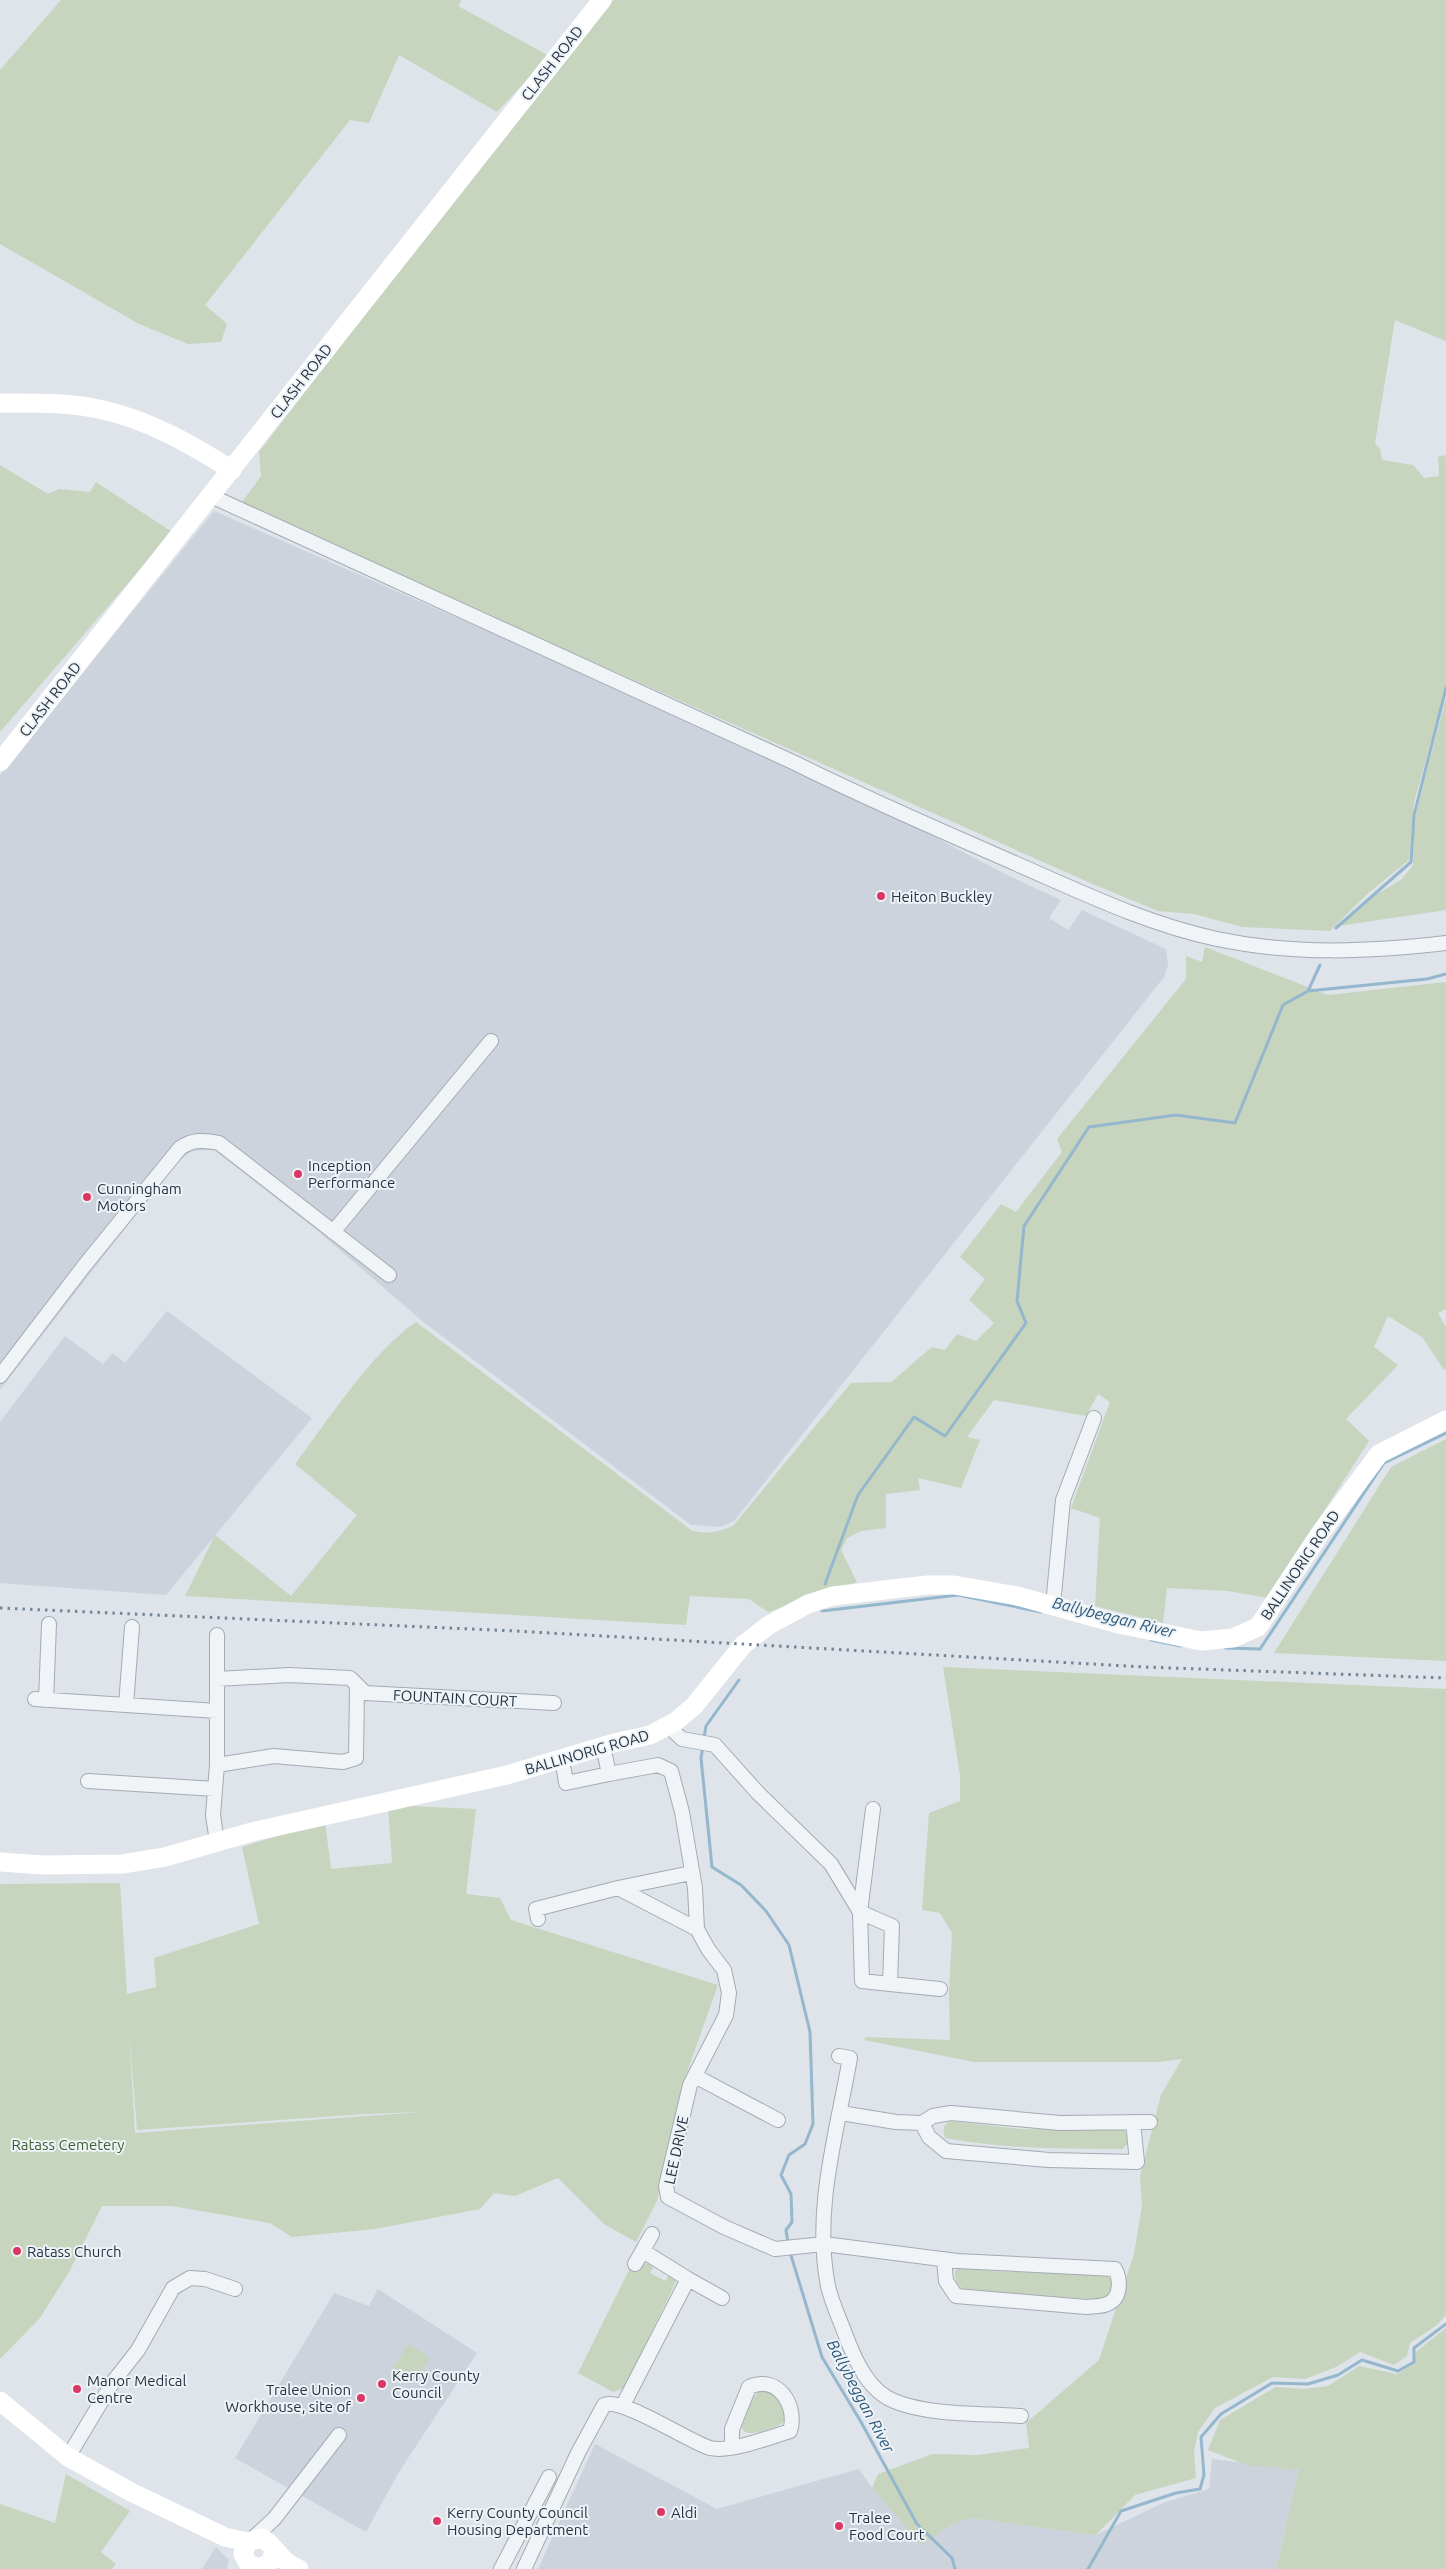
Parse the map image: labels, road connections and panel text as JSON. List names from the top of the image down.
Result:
{
  "streets": {
    "street": [
      "CLASH ROAD",
      "BALLINORIG ROAD",
      "FOUNTAIN COURT",
      "LEE DRIVE"
    ]
  },
  "water": ["Ballybeggan River"],
  "parks": ["Ratass Cemetery"],
  "places": [
    "Heiton Buckley",
    "Inception Performance",
    "Cunningham Motors",
    "Ratass Church",
    "Kerry County Council",
    "Manor Medical Centre",
    "Tralee Union Workhouse, site of",
    "Aldi",
    "Kerry County Council Housing Department",
    "Tralee Food Court"
  ]
}
